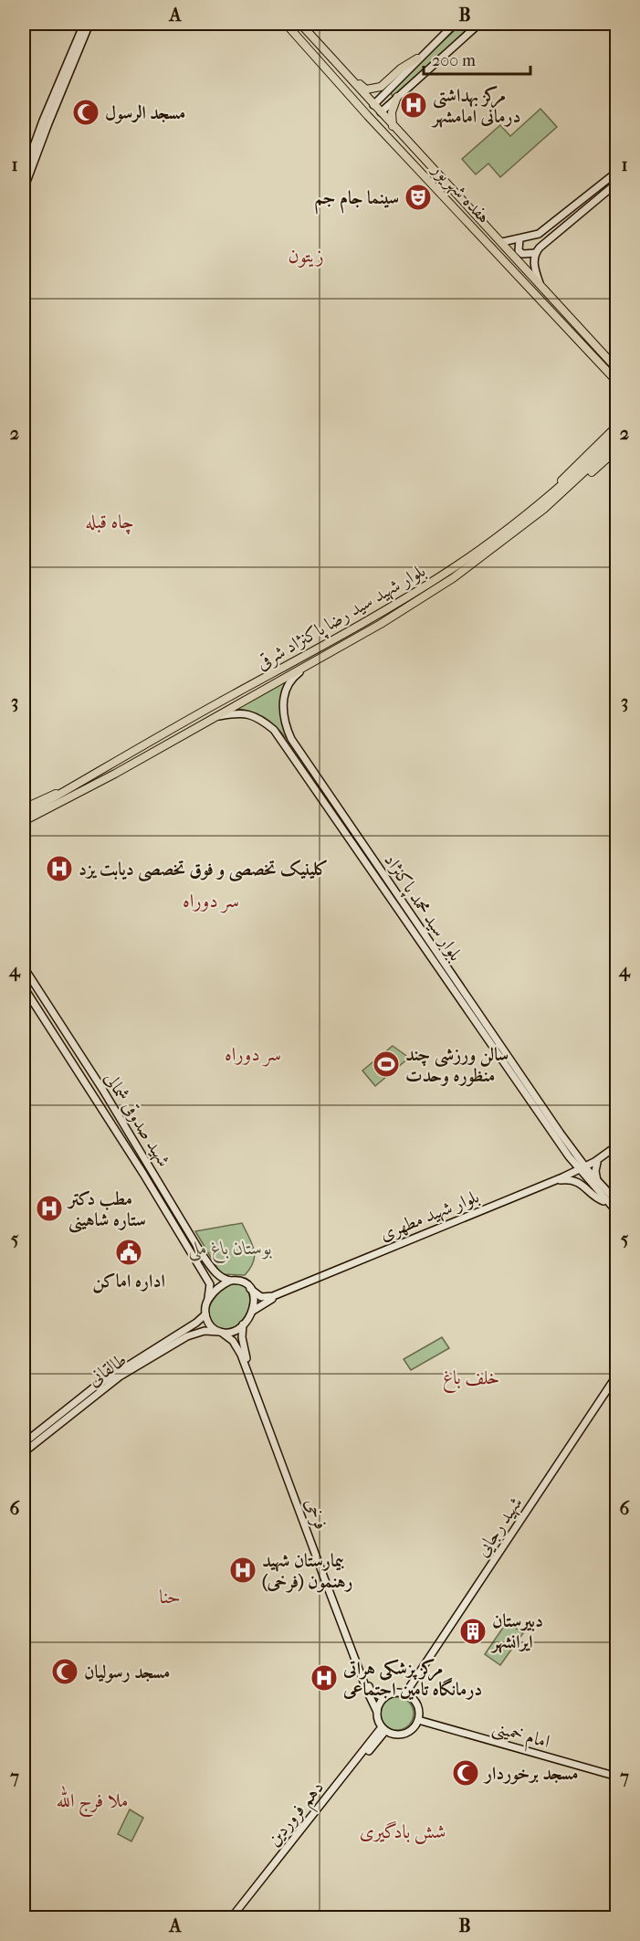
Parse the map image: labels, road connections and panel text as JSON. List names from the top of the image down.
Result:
{
  "streets": {
    "main road": [
      "هفده شهریور",
      "بلوار شهید سید رضا پاکنژاد شرقی",
      "بلوار سید محمد پاکنژاد",
      "شهید صدوقی شمالی",
      "بلوار شهید مطهری",
      "طالقانی",
      "فرخی",
      "شهید رجایی",
      "امام خمینی",
      "دهم فروردین"
    ]
  },
  "crossings": [
    ["بلوار شهید سید رضا پاکنژاد شرقی", "بلوار سید محمد پاکنژاد"],
    ["بلوار سید محمد پاکنژاد", "بلوار شهید مطهری"],
    ["شهید صدوقی شمالی", "بلوار شهید مطهری"],
    ["شهید صدوقی شمالی", "طالقانی"],
    ["شهید صدوقی شمالی", "فرخی"],
    ["بلوار شهید مطهری", "طالقانی"],
    ["بلوار شهید مطهری", "فرخی"],
    ["طالقانی", "فرخی"],
    ["فرخی", "شهید رجایی"],
    ["فرخی", "امام خمینی"],
    ["فرخی", "دهم فروردین"],
    ["شهید رجایی", "امام خمینی"],
    ["شهید رجایی", "دهم فروردین"],
    ["امام خمینی", "دهم فروردین"]
  ],
  "districts": [
    "زیتون",
    "چاه قبله",
    "سر دوراه",
    "سر دوراه",
    "خلف باغ",
    "حنا",
    "ملا فرج الله",
    "شش بادگیری"
  ],
  "parks": ["بوستان باغ ملی"],
  "places": {
    "hospital": [
      "مرکز بهداشتی درمانی امامشهر",
      "کلینیک تخصصی و فوق تخصصی دیابت یزد",
      "مطب دکتر ستاره شاهینی",
      "بیمارستان شهید رهنمون (فرخی)",
      "مرکز پزشکی هراتی درمانگاه تامین اجتماعی"
    ],
    "mosque": ["مسجد الرسول", "مسجد رسولیان", "مسجد برخوردار"],
    "theatre": ["سینما جام جم"],
    "sports": ["سالن ورزشی چند منظوره وحدت"],
    "public building": ["اداره اماکن"],
    "building": ["دبیرستان ایرانشهر"]
  },
  "scale_bar": "200 m",
  "grid": {
    "columns": ["A", "B"],
    "rows": [
      "1",
      "2",
      "3",
      "4",
      "5",
      "6",
      "7"
    ]
  }
}
